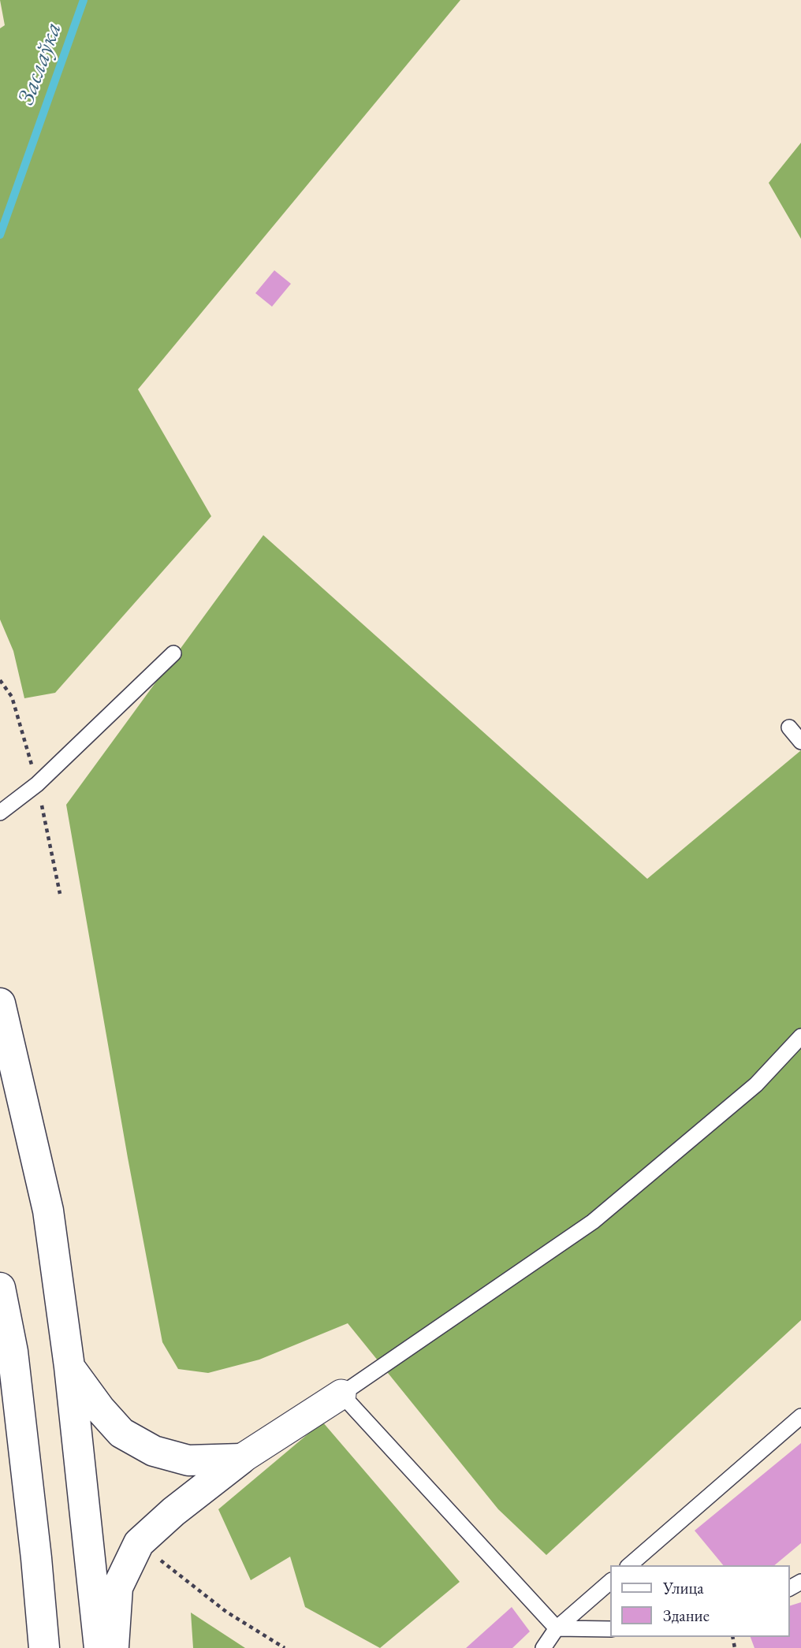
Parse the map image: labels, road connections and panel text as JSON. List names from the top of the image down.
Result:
{
  "water": ["Заслаўка"],
  "legend": ["Улица", "Здание"]
}
